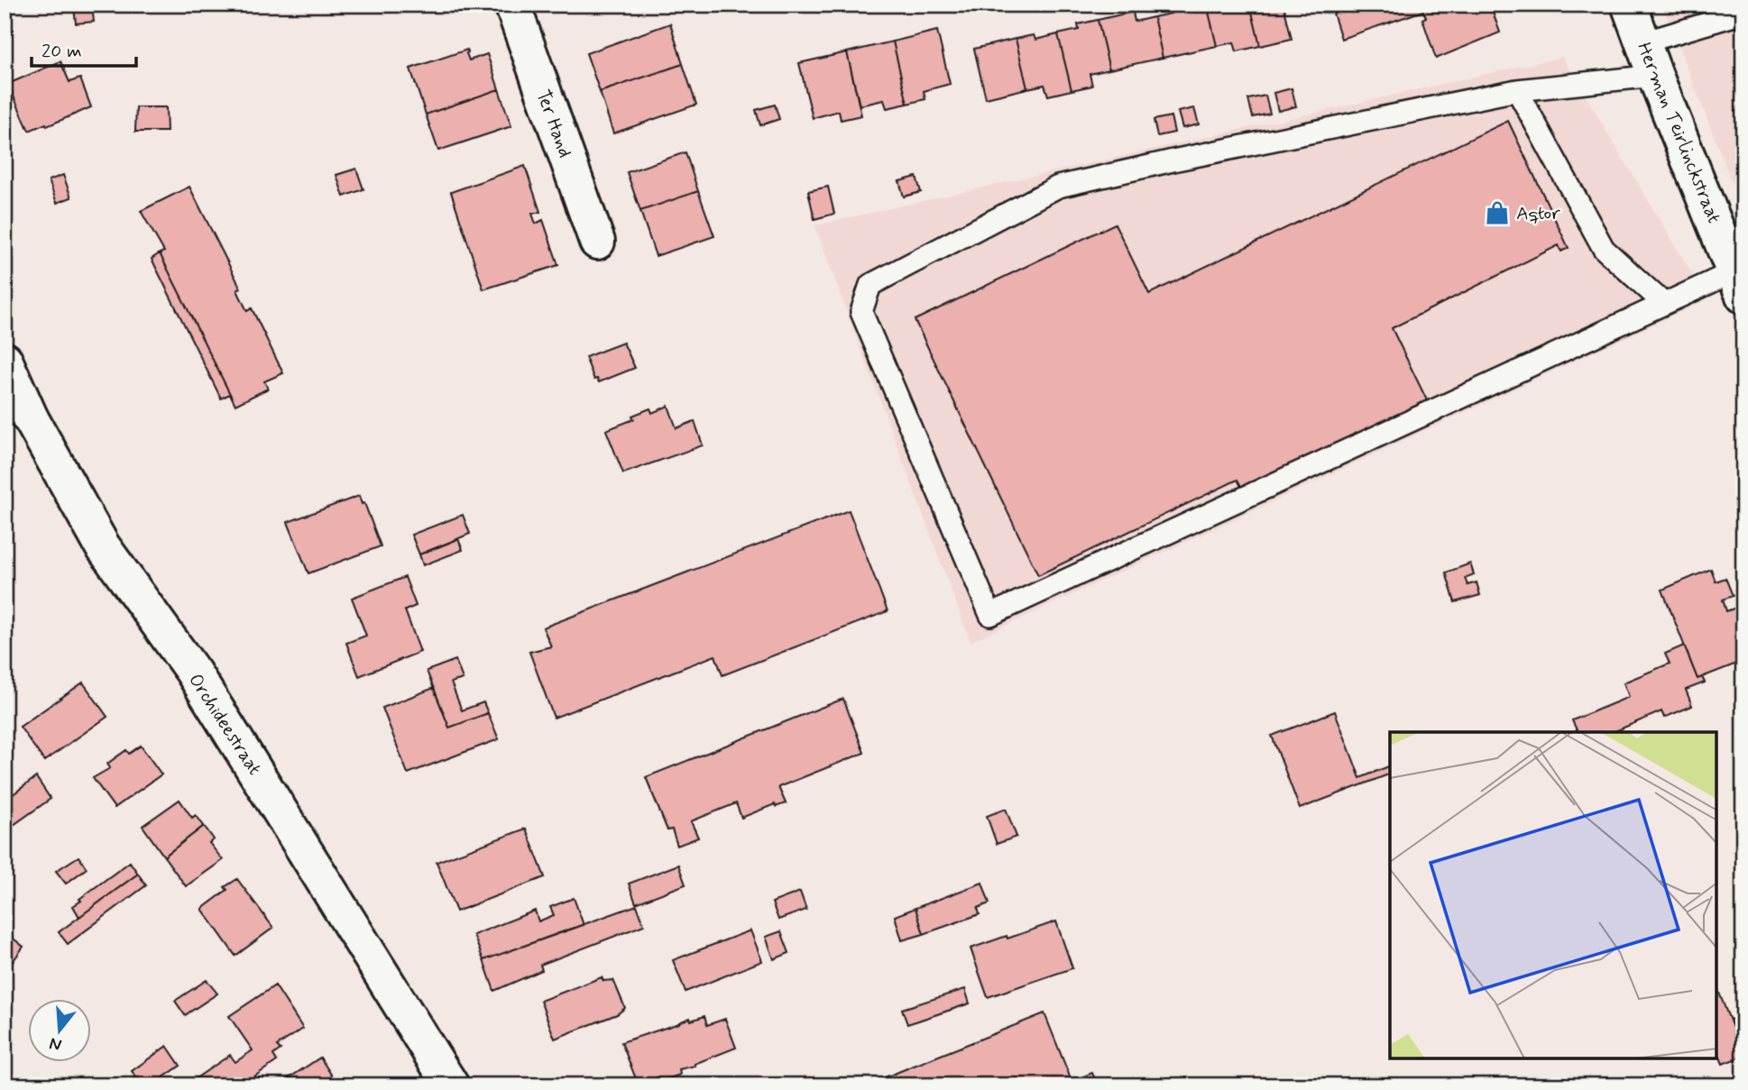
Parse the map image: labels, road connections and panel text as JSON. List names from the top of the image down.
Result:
{
  "streets": {
    "main road": ["Ter Hand", "Herman Teirlinckstraat", "Orchideestraat"]
  },
  "places": {
    "shop": ["Aqtor"]
  },
  "scale_bar": "20 m",
  "north": "bottom"
}
